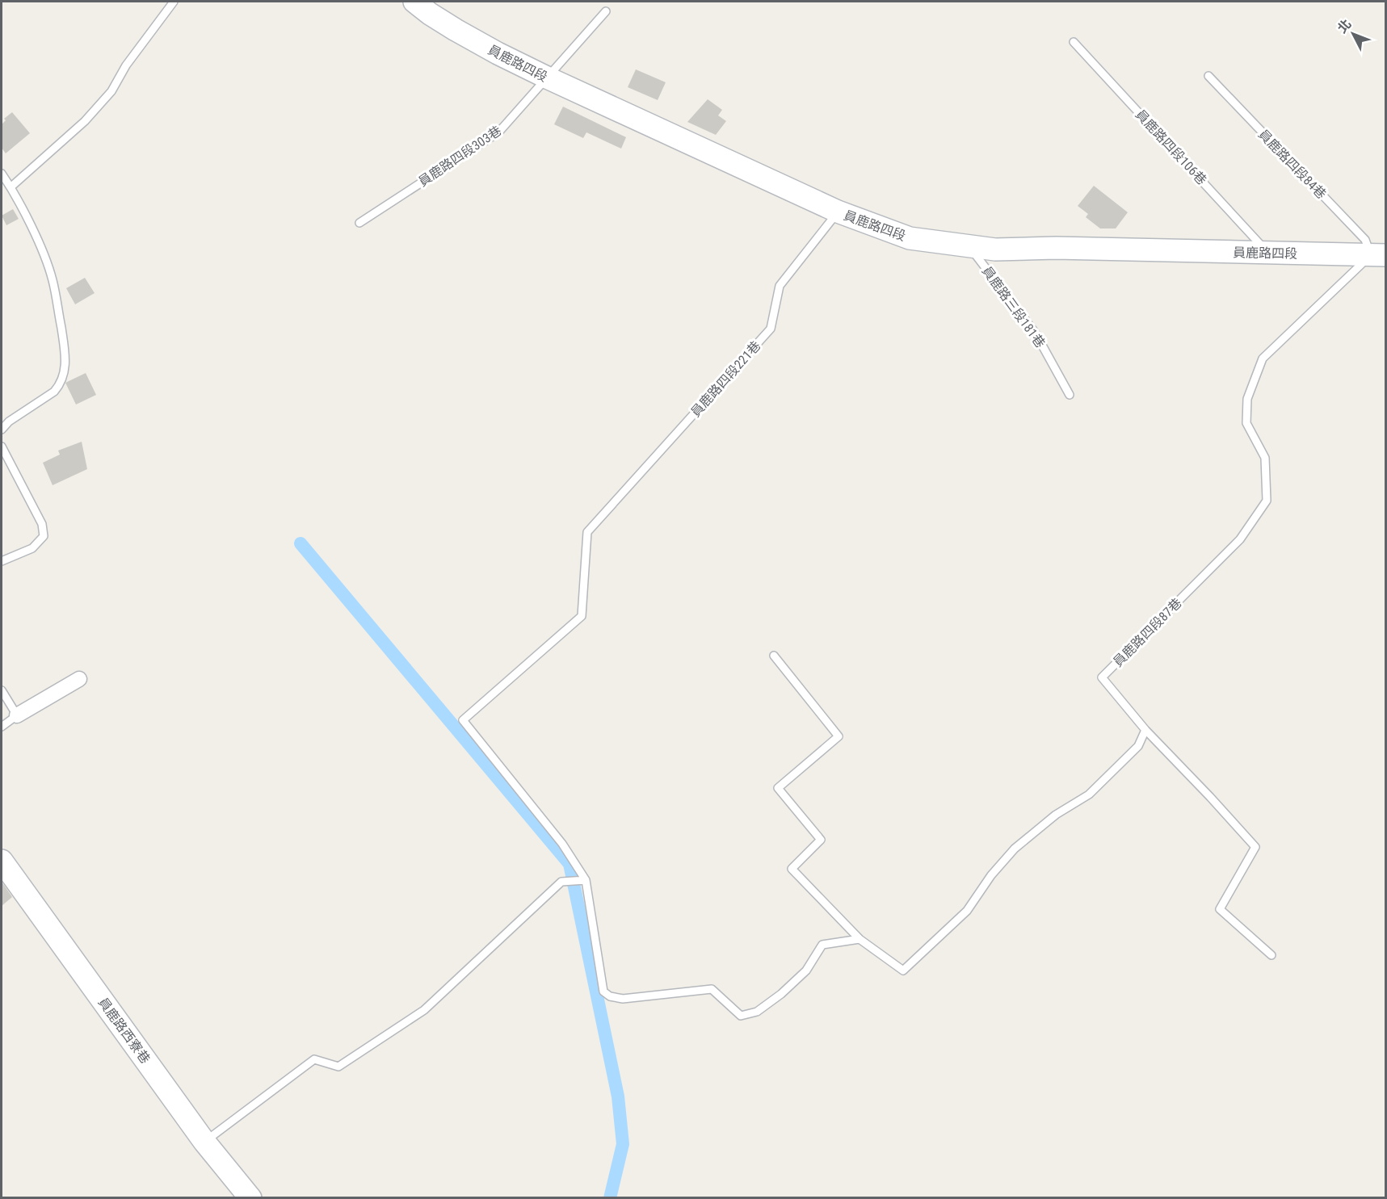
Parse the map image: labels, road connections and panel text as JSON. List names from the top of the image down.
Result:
{
  "streets": {
    "main road": ["員鹿路四段", "員鹿路西寮巷"],
    "lane": [
      "員鹿路四段106巷",
      "員鹿路四段303巷",
      "員鹿路四段84巷",
      "員鹿路三段181巷",
      "員鹿路四段221巷",
      "員鹿路四段87巷"
    ]
  },
  "crossings": [
    ["員鹿路四段", "員鹿路四段106巷"],
    ["員鹿路四段", "員鹿路四段303巷"],
    ["員鹿路四段", "員鹿路四段84巷"],
    ["員鹿路四段", "員鹿路三段181巷"],
    ["員鹿路四段", "員鹿路四段221巷"],
    ["員鹿路四段", "員鹿路四段87巷"],
    ["員鹿路四段84巷", "員鹿路四段87巷"]
  ],
  "north": "top left"
}
